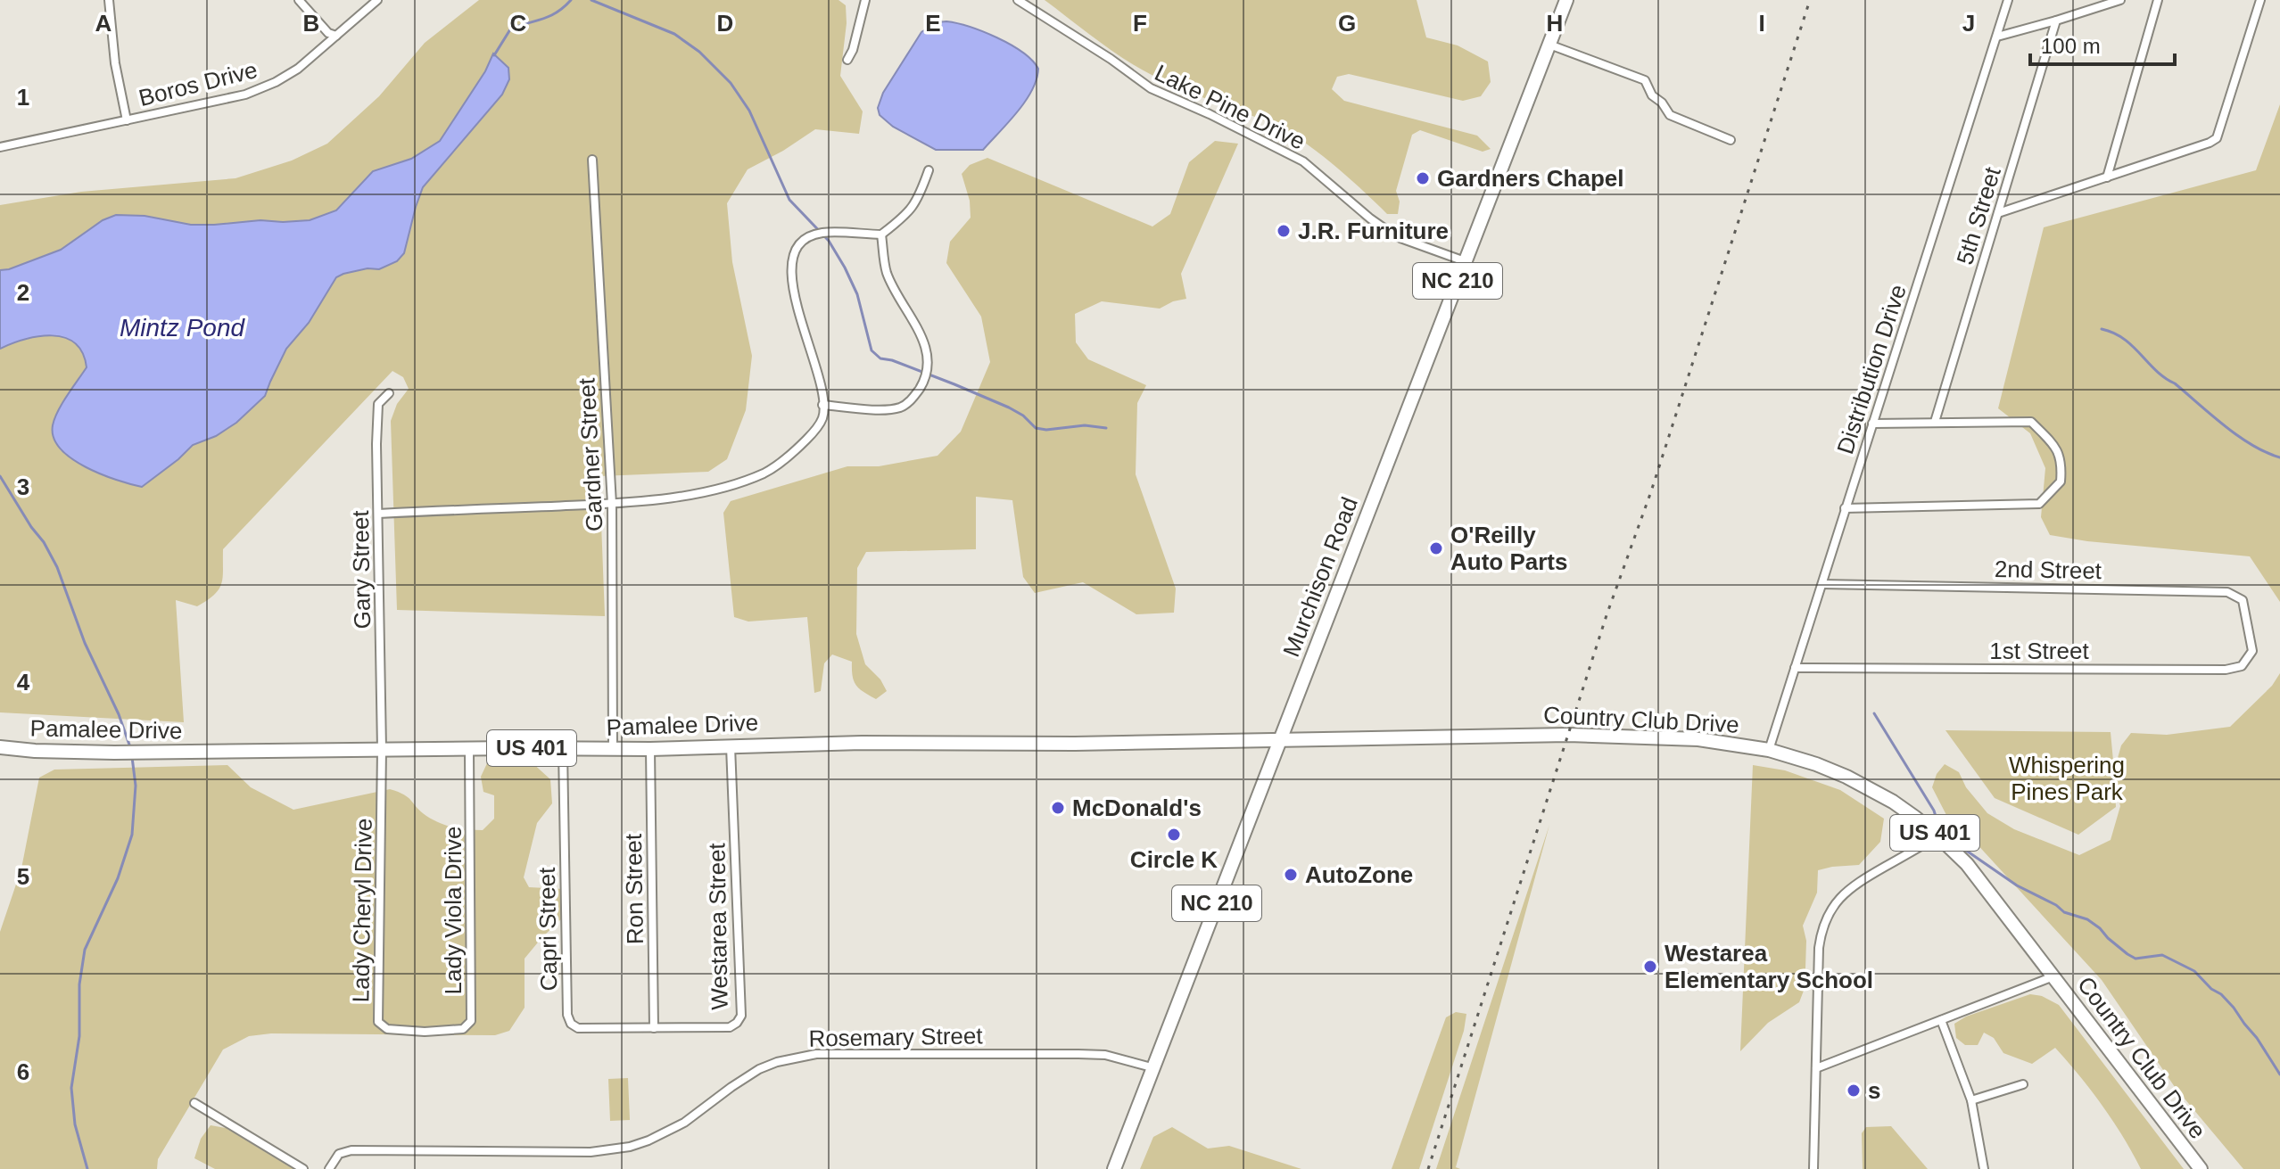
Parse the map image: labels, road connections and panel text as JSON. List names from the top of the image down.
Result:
{
  "streets": {
    "main road": [
      "NC 210",
      "Murchison Road",
      "Country Club Drive",
      "Pamalee Drive",
      "US 401"
    ],
    "street": [
      "Boros Drive",
      "Lake Pine Drive",
      "5th Street",
      "Distribution Drive",
      "Gardner Street",
      "Gary Street",
      "2nd Street",
      "1st Street",
      "Ron Street",
      "Lady Cheryl Drive",
      "Lady Viola Drive",
      "Westarea Street",
      "Capri Street",
      "Rosemary Street"
    ]
  },
  "crossings": [
    ["Lake Pine Drive", "Murchison Road"],
    ["Distribution Drive", "2nd Street"],
    ["Distribution Drive", "1st Street"],
    ["Distribution Drive", "Country Club Drive"],
    ["Gardner Street", "Pamalee Drive"],
    ["Gary Street", "Pamalee Drive"],
    ["Gary Street", "Lady Cheryl Drive"],
    ["2nd Street", "1st Street"],
    ["Murchison Road", "Country Club Drive"],
    ["Murchison Road", "Pamalee Drive"],
    ["Murchison Road", "Rosemary Street"],
    ["Country Club Drive", "Pamalee Drive"],
    ["Pamalee Drive", "Ron Street"],
    ["Pamalee Drive", "Lady Cheryl Drive"],
    ["Pamalee Drive", "Lady Viola Drive"],
    ["Pamalee Drive", "Westarea Street"],
    ["Pamalee Drive", "Capri Street"],
    ["Ron Street", "Westarea Street"],
    ["Ron Street", "Capri Street"],
    ["Lady Cheryl Drive", "Lady Viola Drive"],
    ["Westarea Street", "Capri Street"]
  ],
  "water": ["Mintz Pond"],
  "parks": ["Whispering Pines Park"],
  "places": [
    "Gardners Chapel",
    "J.R. Furniture",
    "O'Reilly Auto Parts",
    "McDonald's",
    "Circle K",
    "AutoZone",
    "Westarea Elementary School",
    "s"
  ],
  "scale_bar": "100 m",
  "grid": {
    "columns": [
      "A",
      "B",
      "C",
      "D",
      "E",
      "F",
      "G",
      "H",
      "I",
      "J"
    ],
    "rows": [
      "1",
      "2",
      "3",
      "4",
      "5",
      "6"
    ]
  }
}
